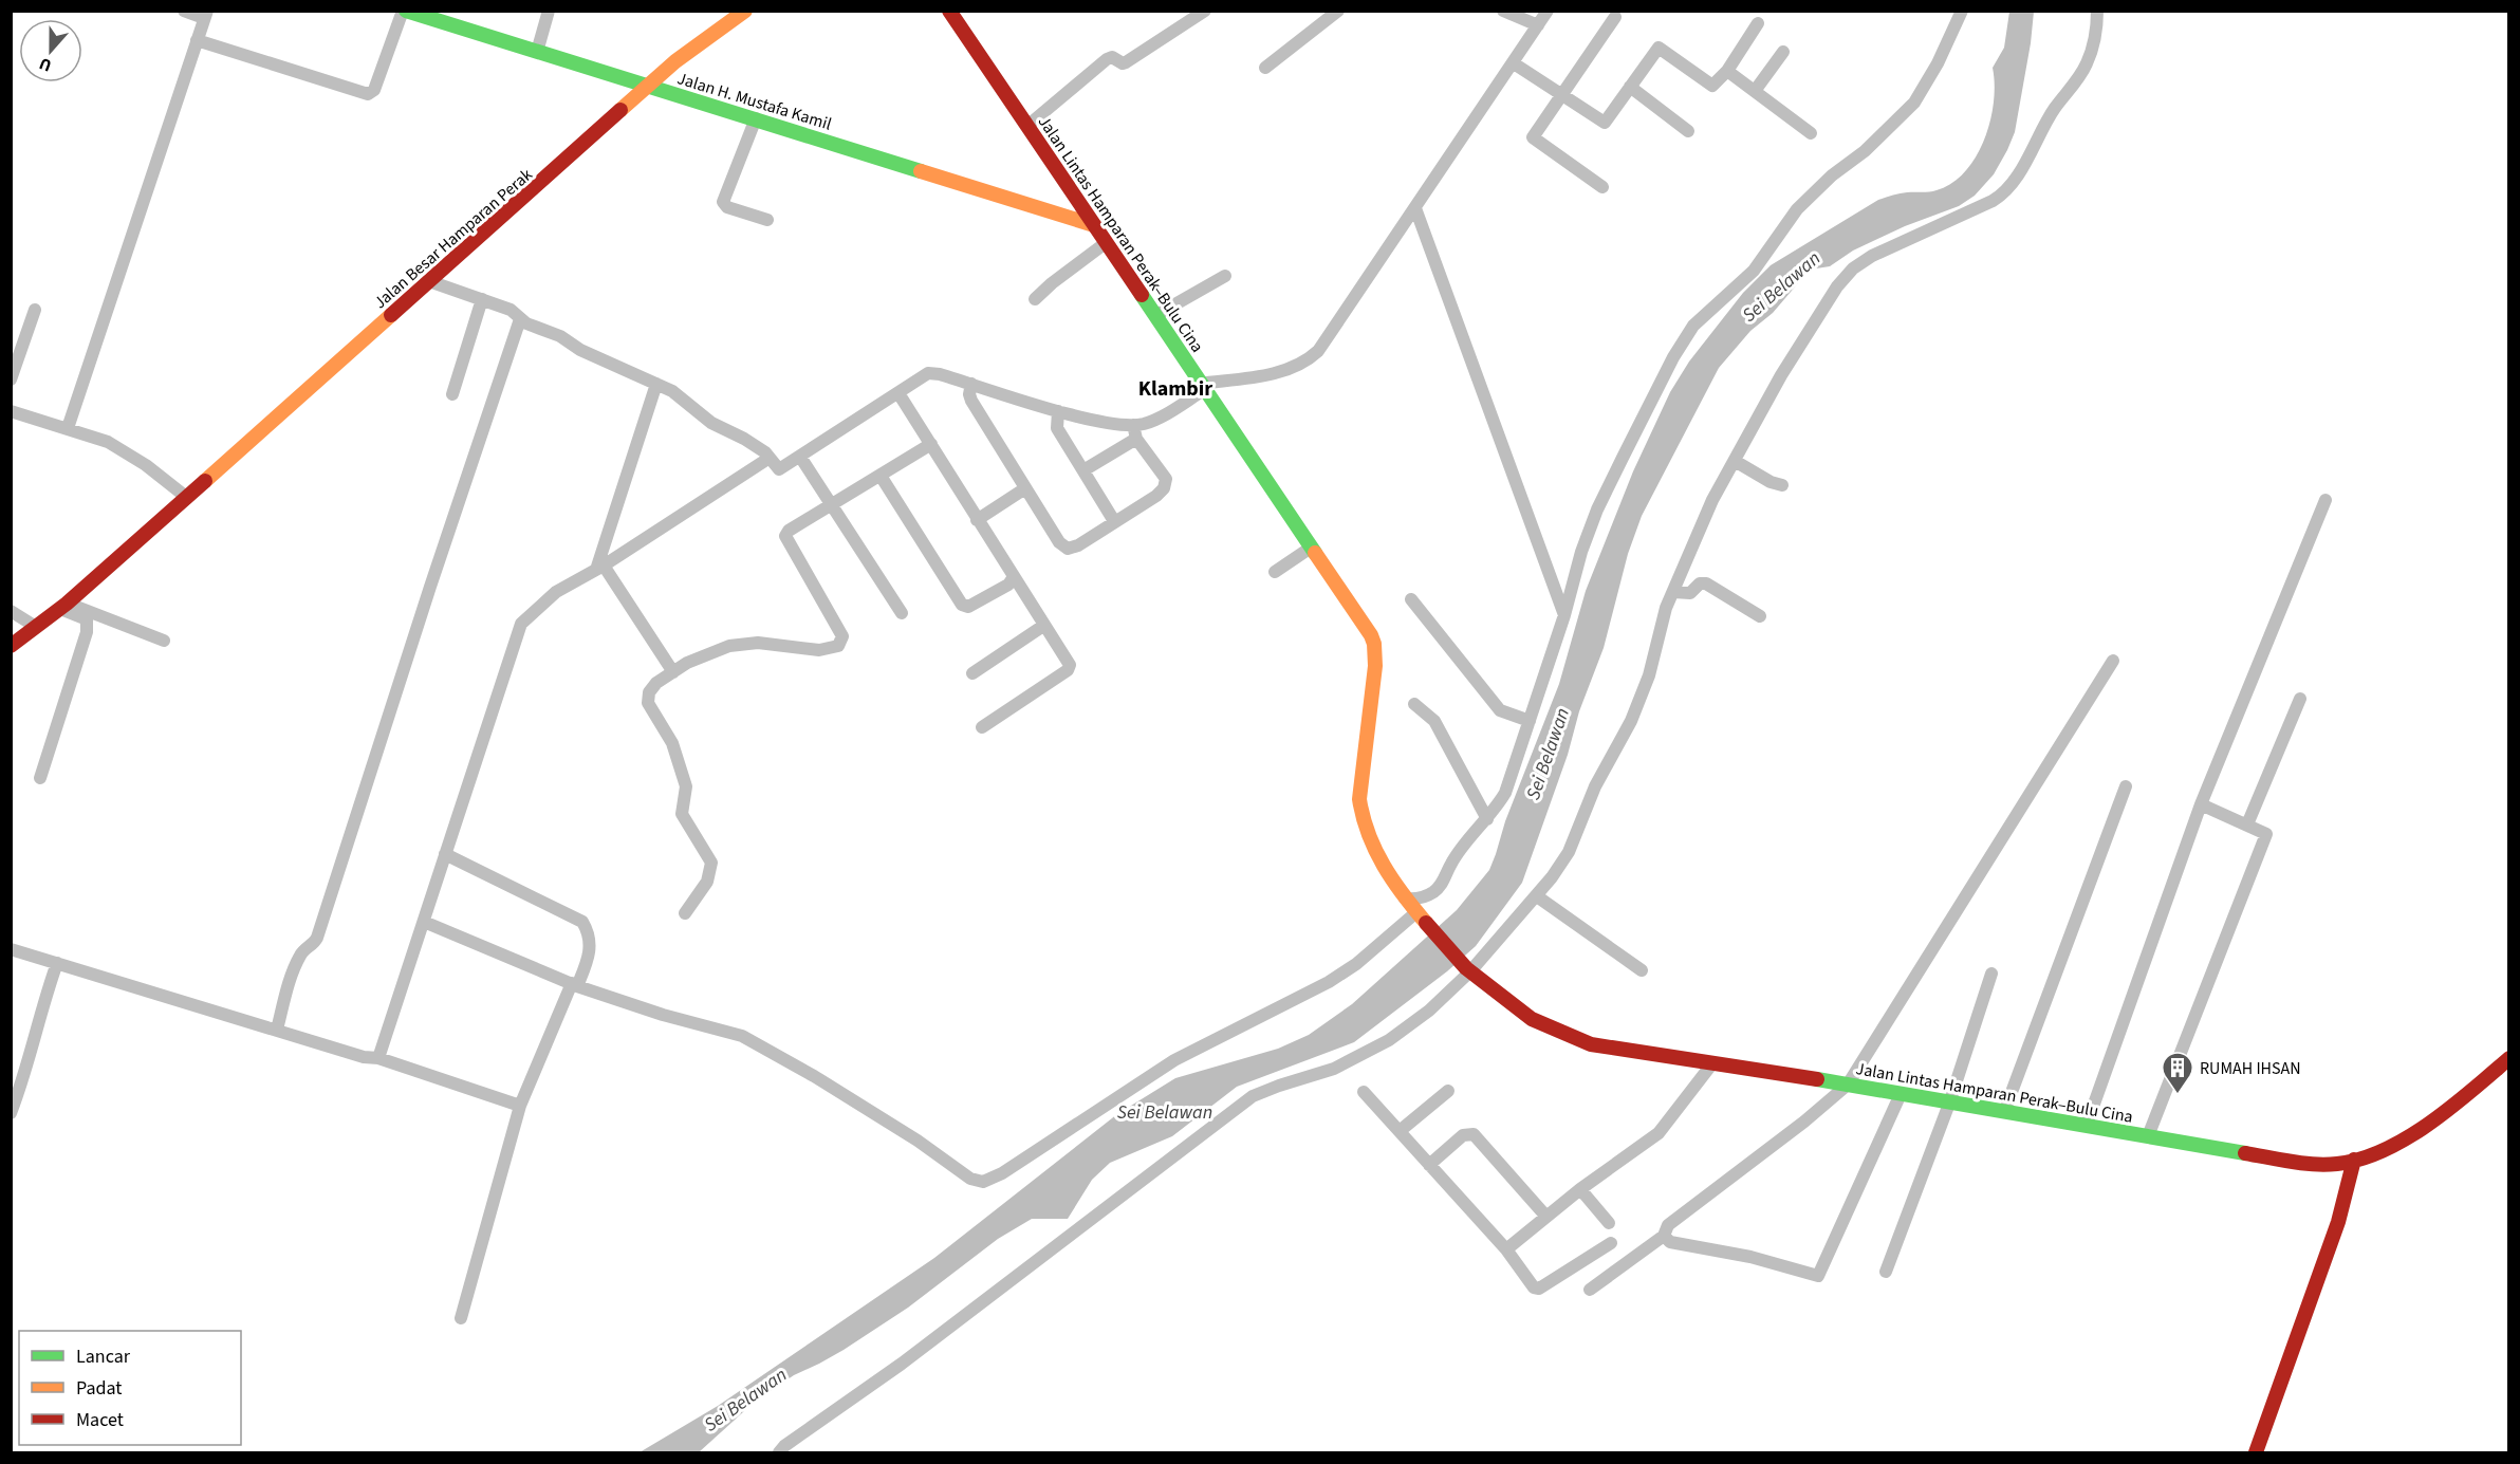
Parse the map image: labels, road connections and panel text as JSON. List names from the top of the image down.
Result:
{
  "streets": {
    "main road": ["Jalan H. Mustafa Kamil", "Jalan Lintas Hamparan Perak–Bulu Cina", "Jalan Besar Hamparan Perak"]
  },
  "crossings": [
    ["Jalan H. Mustafa Kamil", "Jalan Lintas Hamparan Perak–Bulu Cina"],
    ["Jalan H. Mustafa Kamil", "Jalan Besar Hamparan Perak"]
  ],
  "districts": ["Klambir"],
  "water": ["Sei Belawan"],
  "places": {
    "building": ["RUMAH IHSAN"]
  },
  "legend": ["Lancar", "Padat", "Macet"],
  "north": "bottom"
}
